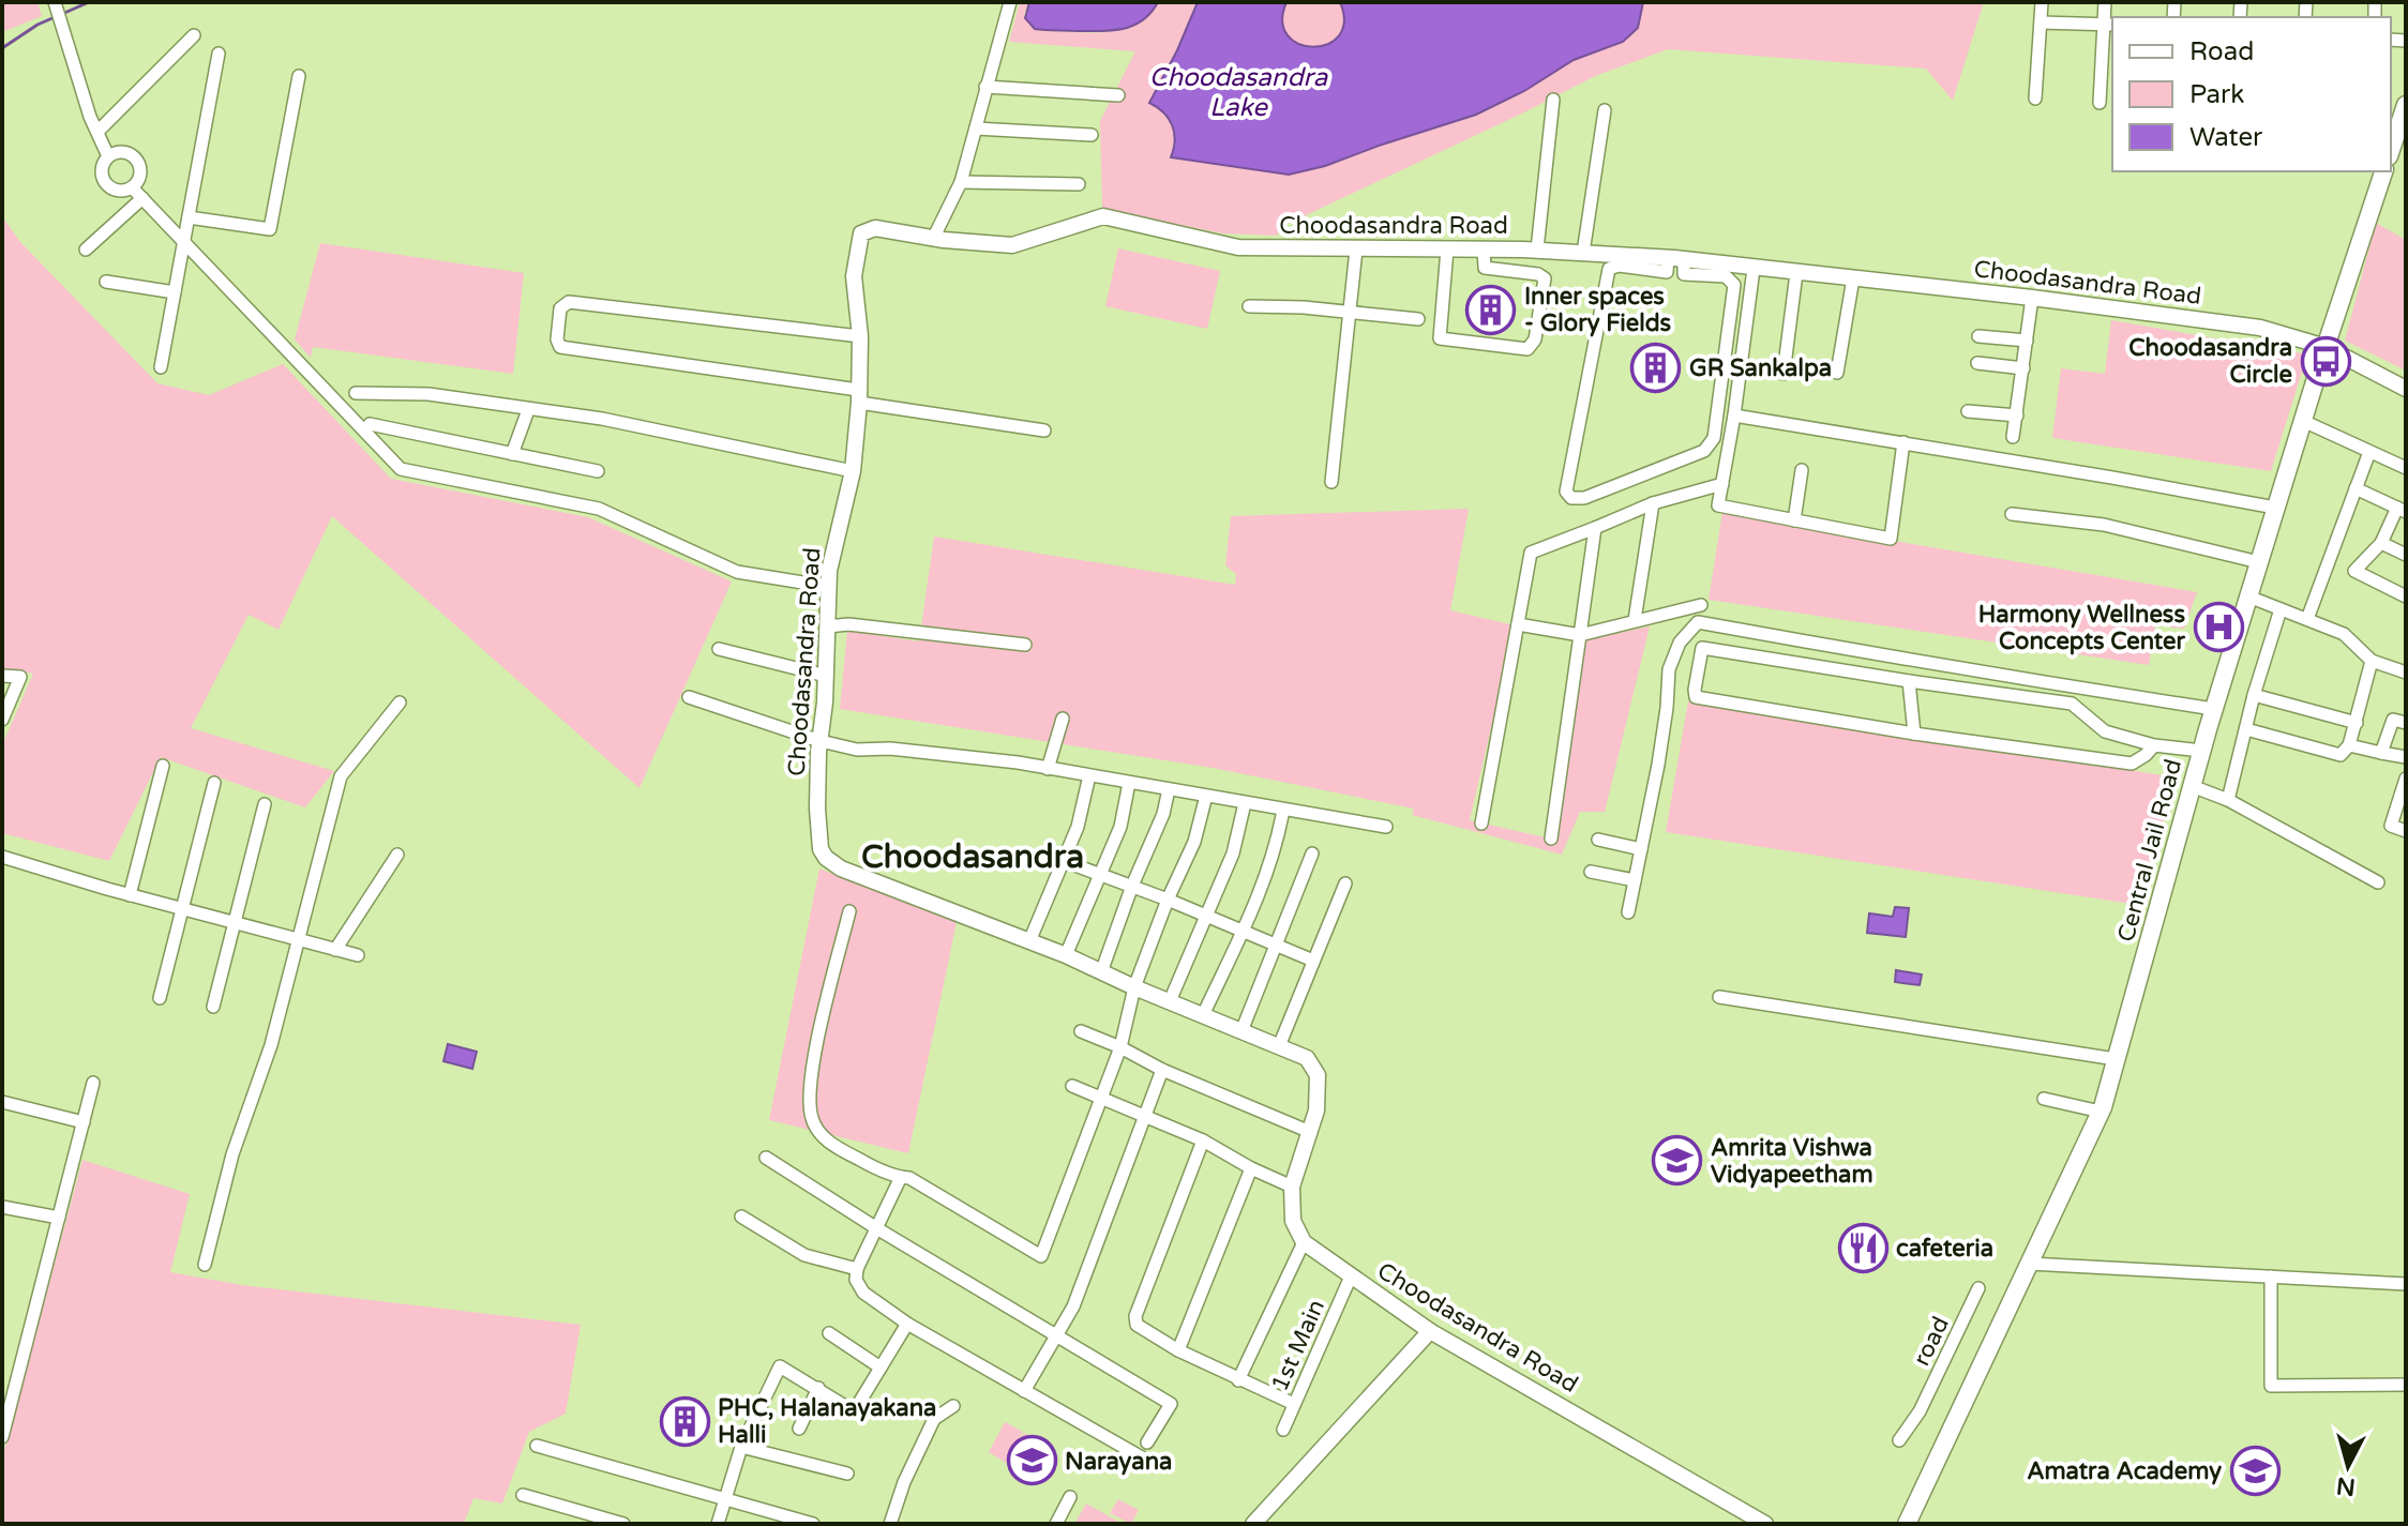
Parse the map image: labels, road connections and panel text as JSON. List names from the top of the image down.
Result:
{
  "streets": {
    "main road": ["Central Jail Road"],
    "street": ["Choodasandra Road", "road", "1st Main"]
  },
  "crossings": [
    ["Choodasandra Road", "Central Jail Road"],
    ["Choodasandra Road", "1st Main"]
  ],
  "districts": ["Choodasandra"],
  "water": ["Choodasandra Lake"],
  "places": {
    "building": ["Inner spaces - Glory Fields", "GR Sankalpa", "PHC, Halanayakana Halli"],
    "bus stop": ["Choodasandra Circle"],
    "hospital": ["Harmony Wellness Concepts Center"],
    "school or university": ["Amrita Vishwa Vidyapeetham", "Narayana", "Amatra Academy"],
    "restaurant": ["cafeteria"]
  },
  "legend": ["Road", "Park", "Water"],
  "north": "bottom"
}
